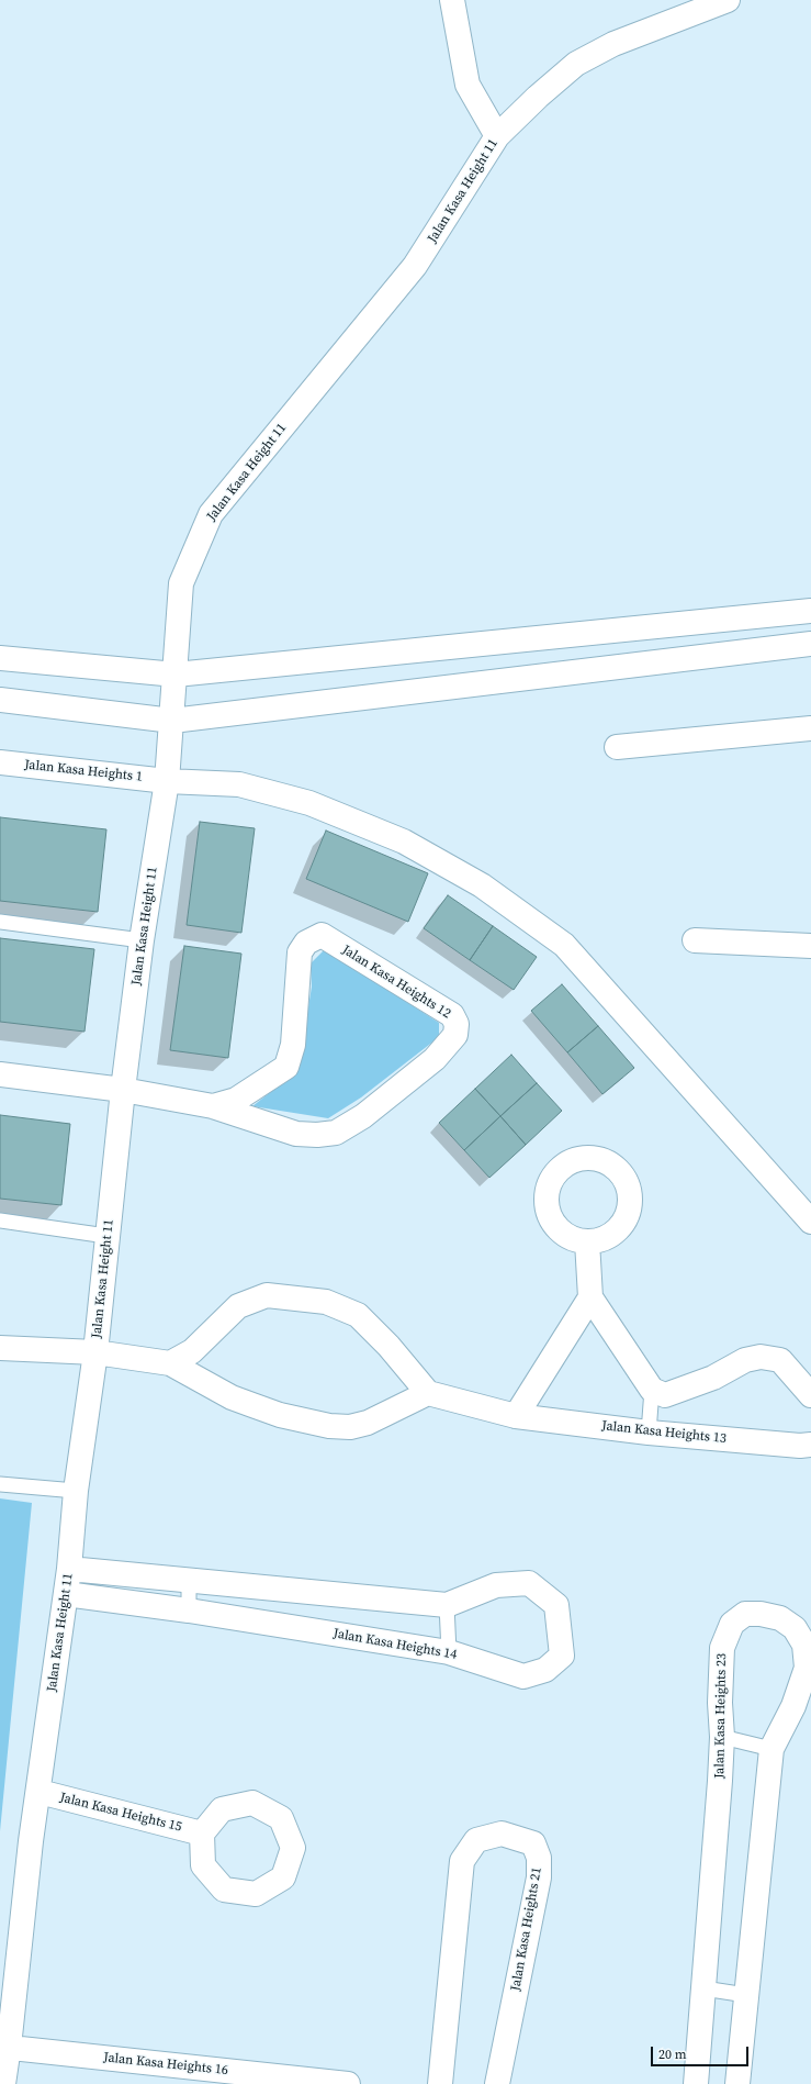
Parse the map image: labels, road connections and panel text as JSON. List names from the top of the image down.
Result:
{
  "streets": {
    "street": [
      "Jalan Kasa Height 11",
      "Jalan Kasa Heights 1",
      "Jalan Kasa Heights 12",
      "Jalan Kasa Heights 13",
      "Jalan Kasa Heights 14",
      "Jalan Kasa Heights 23",
      "Jalan Kasa Heights 15",
      "Jalan Kasa Heights 21",
      "Jalan Kasa Heights 16"
    ]
  },
  "crossings": [
    ["Jalan Kasa Height 11", "Jalan Kasa Heights 1"],
    ["Jalan Kasa Height 11", "Jalan Kasa Heights 12"],
    ["Jalan Kasa Height 11", "Jalan Kasa Heights 14"],
    ["Jalan Kasa Height 11", "Jalan Kasa Heights 15"],
    ["Jalan Kasa Height 11", "Jalan Kasa Heights 16"]
  ],
  "scale_bar": "20 m"
}
